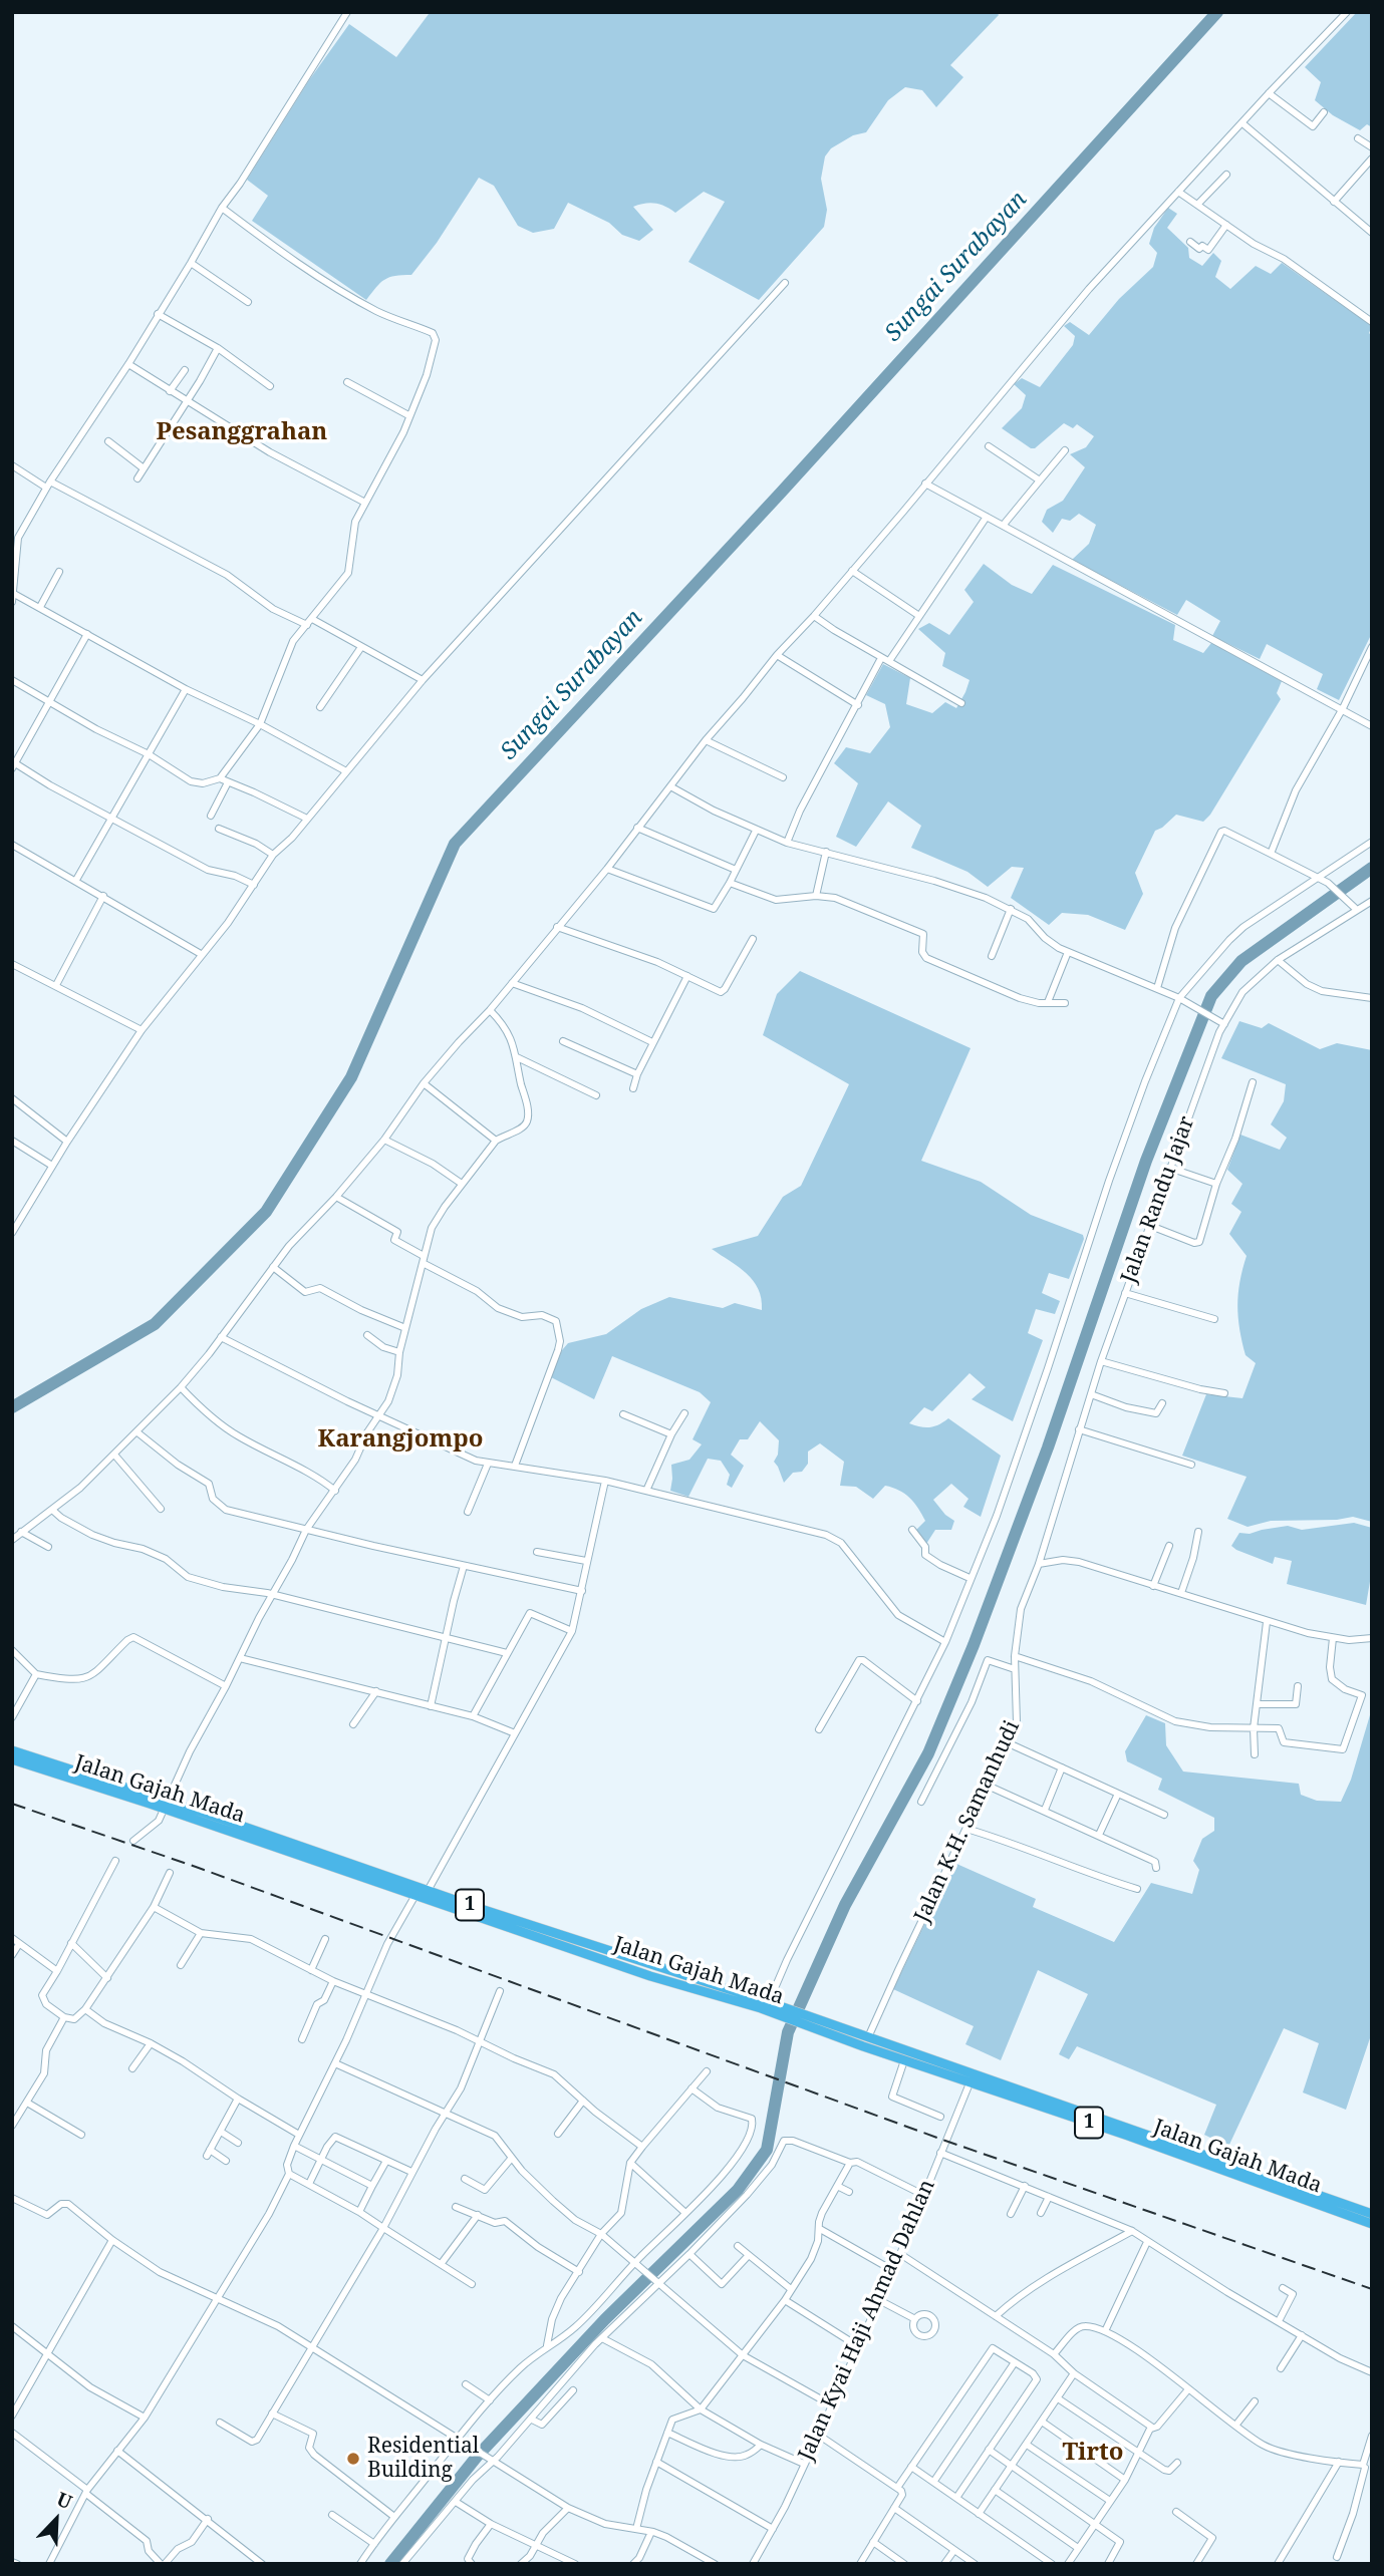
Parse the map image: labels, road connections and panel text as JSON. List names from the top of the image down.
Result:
{
  "streets": {
    "highway": ["Jalan Gajah Mada", "1"],
    "street": ["Jalan Randu Jajar", "Jalan K.H. Samanhudi", "Jalan Kyai Haji Ahmad Dahlan"]
  },
  "crossings": [
    ["Jalan Randu Jajar", "Jalan K.H. Samanhudi"],
    ["Jalan Gajah Mada", "Jalan K.H. Samanhudi"],
    ["Jalan Gajah Mada", "Jalan Kyai Haji Ahmad Dahlan"]
  ],
  "districts": ["Pesanggrahan", "Karangjompo", "Tirto"],
  "water": ["Sungai Surabayan"],
  "places": ["Residential Building"],
  "north": "top right"
}
